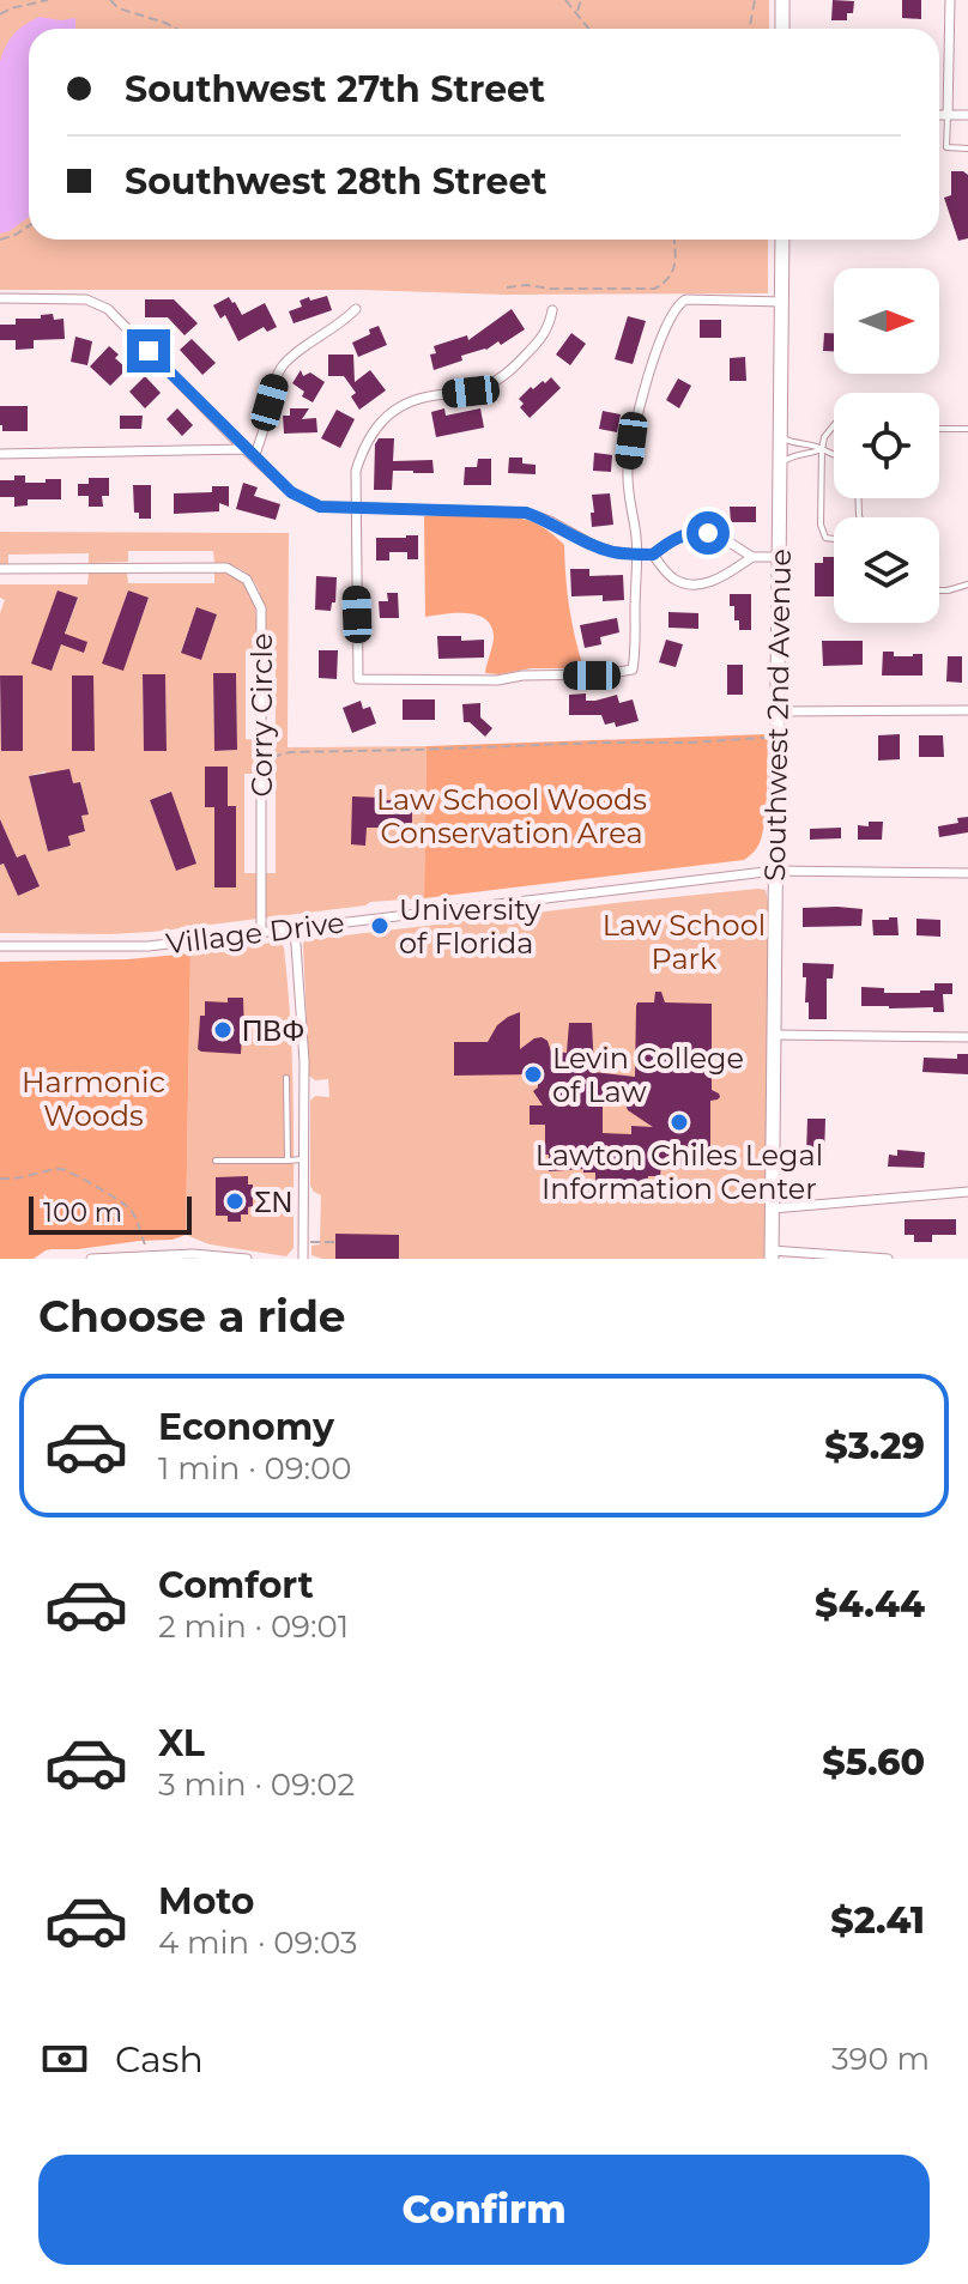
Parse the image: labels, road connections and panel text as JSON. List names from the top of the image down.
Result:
{
  "streets": {
    "main road": ["Southwest 2nd Avenue"],
    "street": ["Corry Circle", "Village Drive"]
  },
  "crossings": [
    ["Corry Circle", "Village Drive"],
    ["Southwest 2nd Avenue", "Village Drive"]
  ],
  "parks": ["Law School Woods Conservation Area", "Law School Park", "Harmonic Woods"],
  "places": [
    "University of Florida",
    "ΠΒΦ",
    "Levin College of Law",
    "Lawton Chiles Legal Information Center",
    "ΣΝ"
  ],
  "scale_bar": "100 m",
  "north": "right",
  "page": {
    "banner": ["Southwest 27th Street", "Southwest 28th Street"],
    "scale": "100 m",
    "heading": "Choose a ride",
    "list": [
      {
        "name": "Economy",
        "note": "1 min · 09:00",
        "value": "$3.29"
      },
      {
        "name": "Comfort",
        "note": "2 min · 09:01",
        "value": "$4.44"
      },
      {
        "name": "XL",
        "note": "3 min · 09:02",
        "value": "$5.60"
      },
      {
        "name": "Moto",
        "note": "4 min · 09:03",
        "value": "$2.41"
      }
    ],
    "pay": ["Cash", "390 m"],
    "buttons": "Confirm"
  }
}
